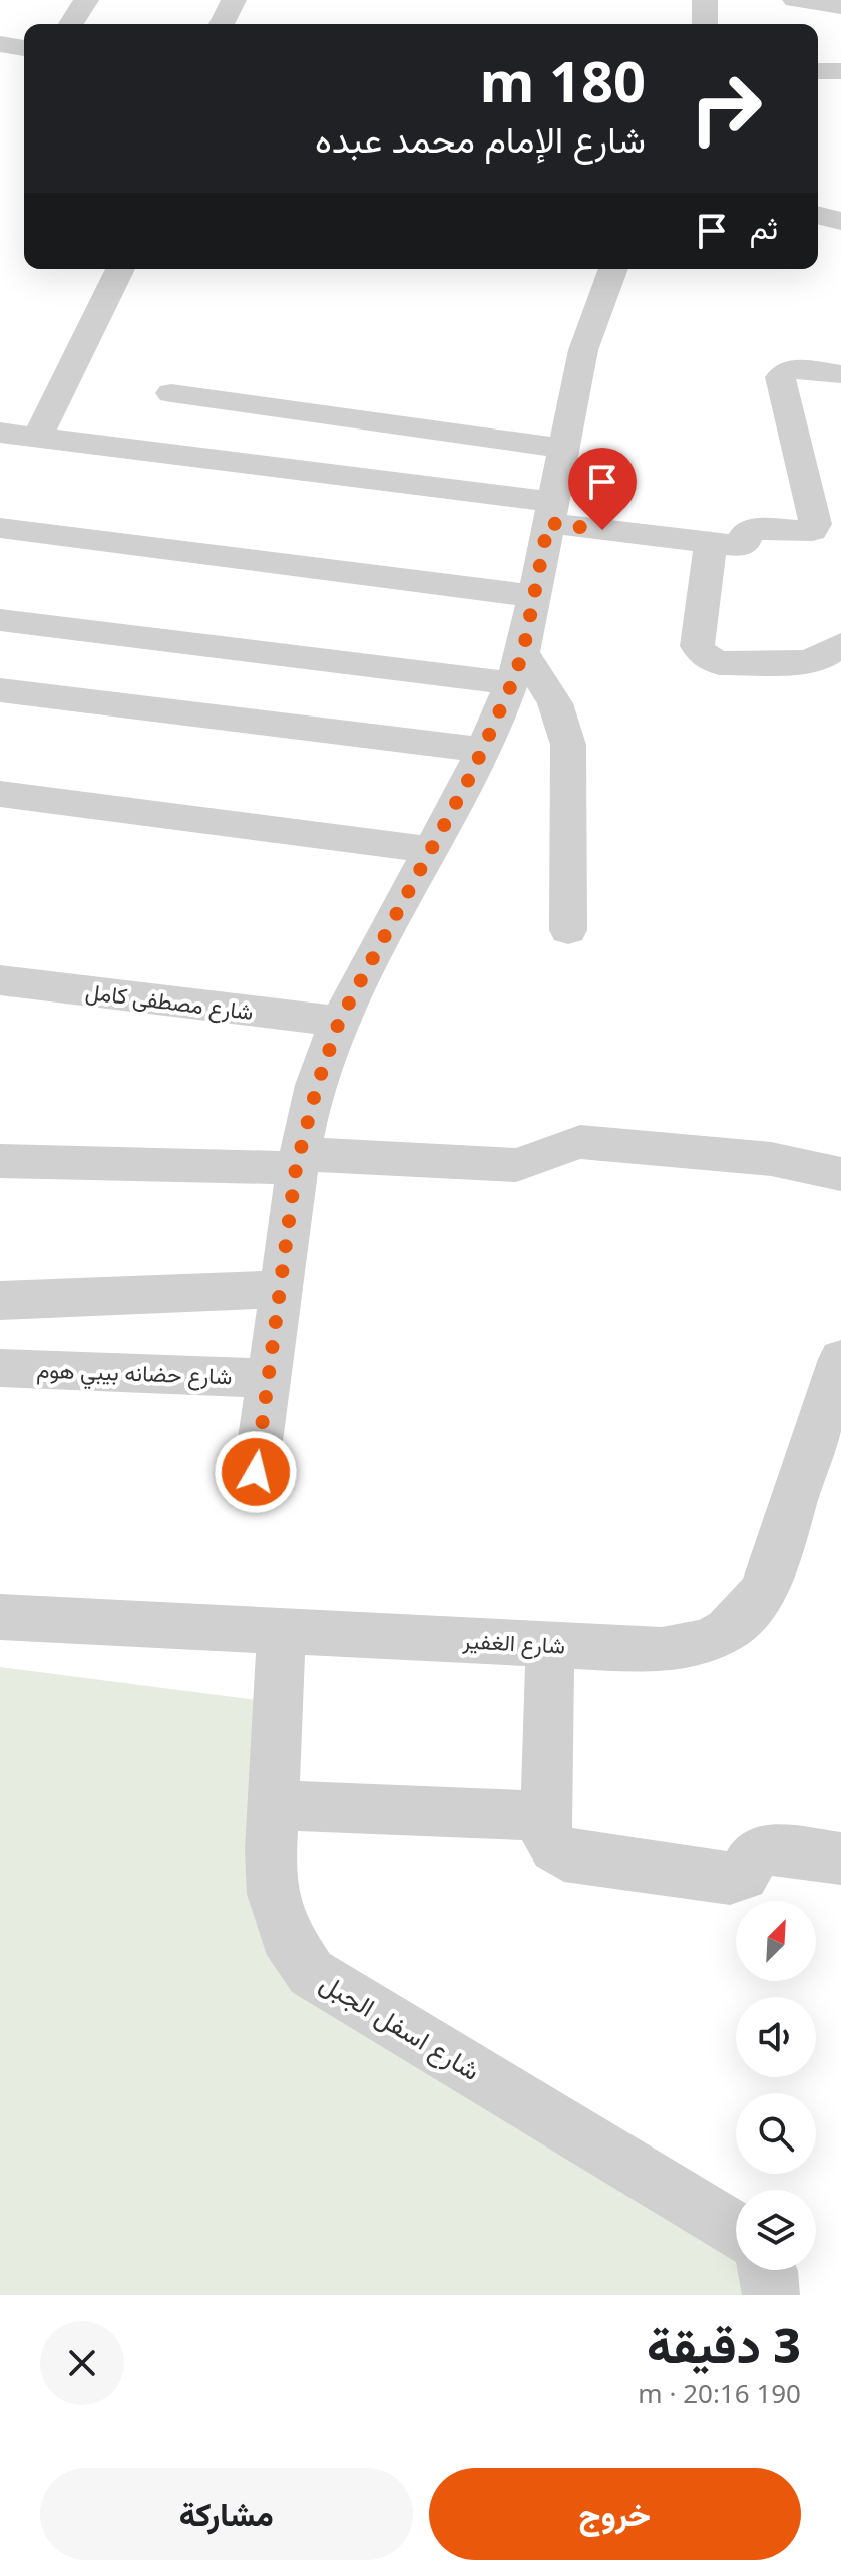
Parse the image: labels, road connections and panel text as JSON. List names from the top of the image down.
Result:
{
  "streets": {
    "street": [
      "شارع مصطفى كامل",
      "شارع حضانه بيبي هوم",
      "شارع الغفير",
      "شارع اسفل الجبل"
    ]
  },
  "crossings": [
    ["شارع الغفير", "شارع اسفل الجبل"]
  ],
  "north": "top right",
  "page": {
    "turn": ["180 m", "شارع الإمام محمد عبده"],
    "then": "ثم",
    "heading": ["3 دقيقة", "190 m · 20:16"],
    "buttons": ["خروج", "مشاركة"]
  }
}
